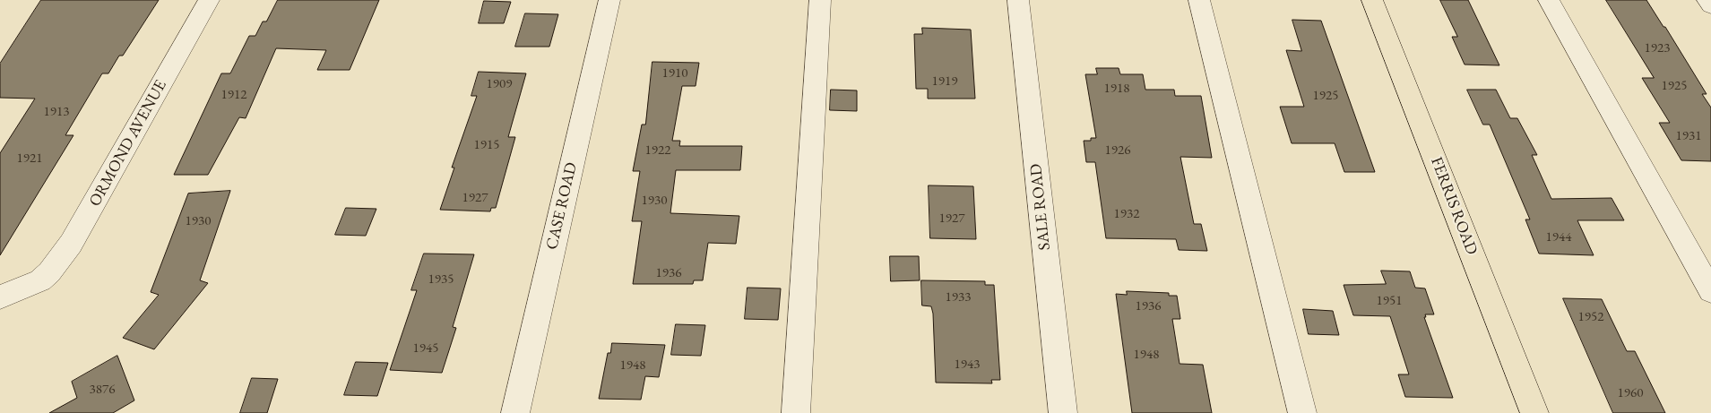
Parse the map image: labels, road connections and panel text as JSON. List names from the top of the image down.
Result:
{
  "streets": {
    "main road": ["FERRIS ROAD"],
    "street": ["ORMOND AVENUE", "CASE ROAD", "SALE ROAD"]
  },
  "house_numbers": [
    "1923",
    "1910",
    "1919",
    "1909",
    "1925",
    "1918",
    "1912",
    "1925",
    "1913",
    "1931",
    "1915",
    "1922",
    "1926",
    "1921",
    "1927",
    "1930",
    "1932",
    "1927",
    "1930",
    "1944",
    "1936",
    "1935",
    "1933",
    "1951",
    "1936",
    "1952",
    "1945",
    "1948",
    "1943",
    "1948",
    "3876",
    "1960"
  ]
}
